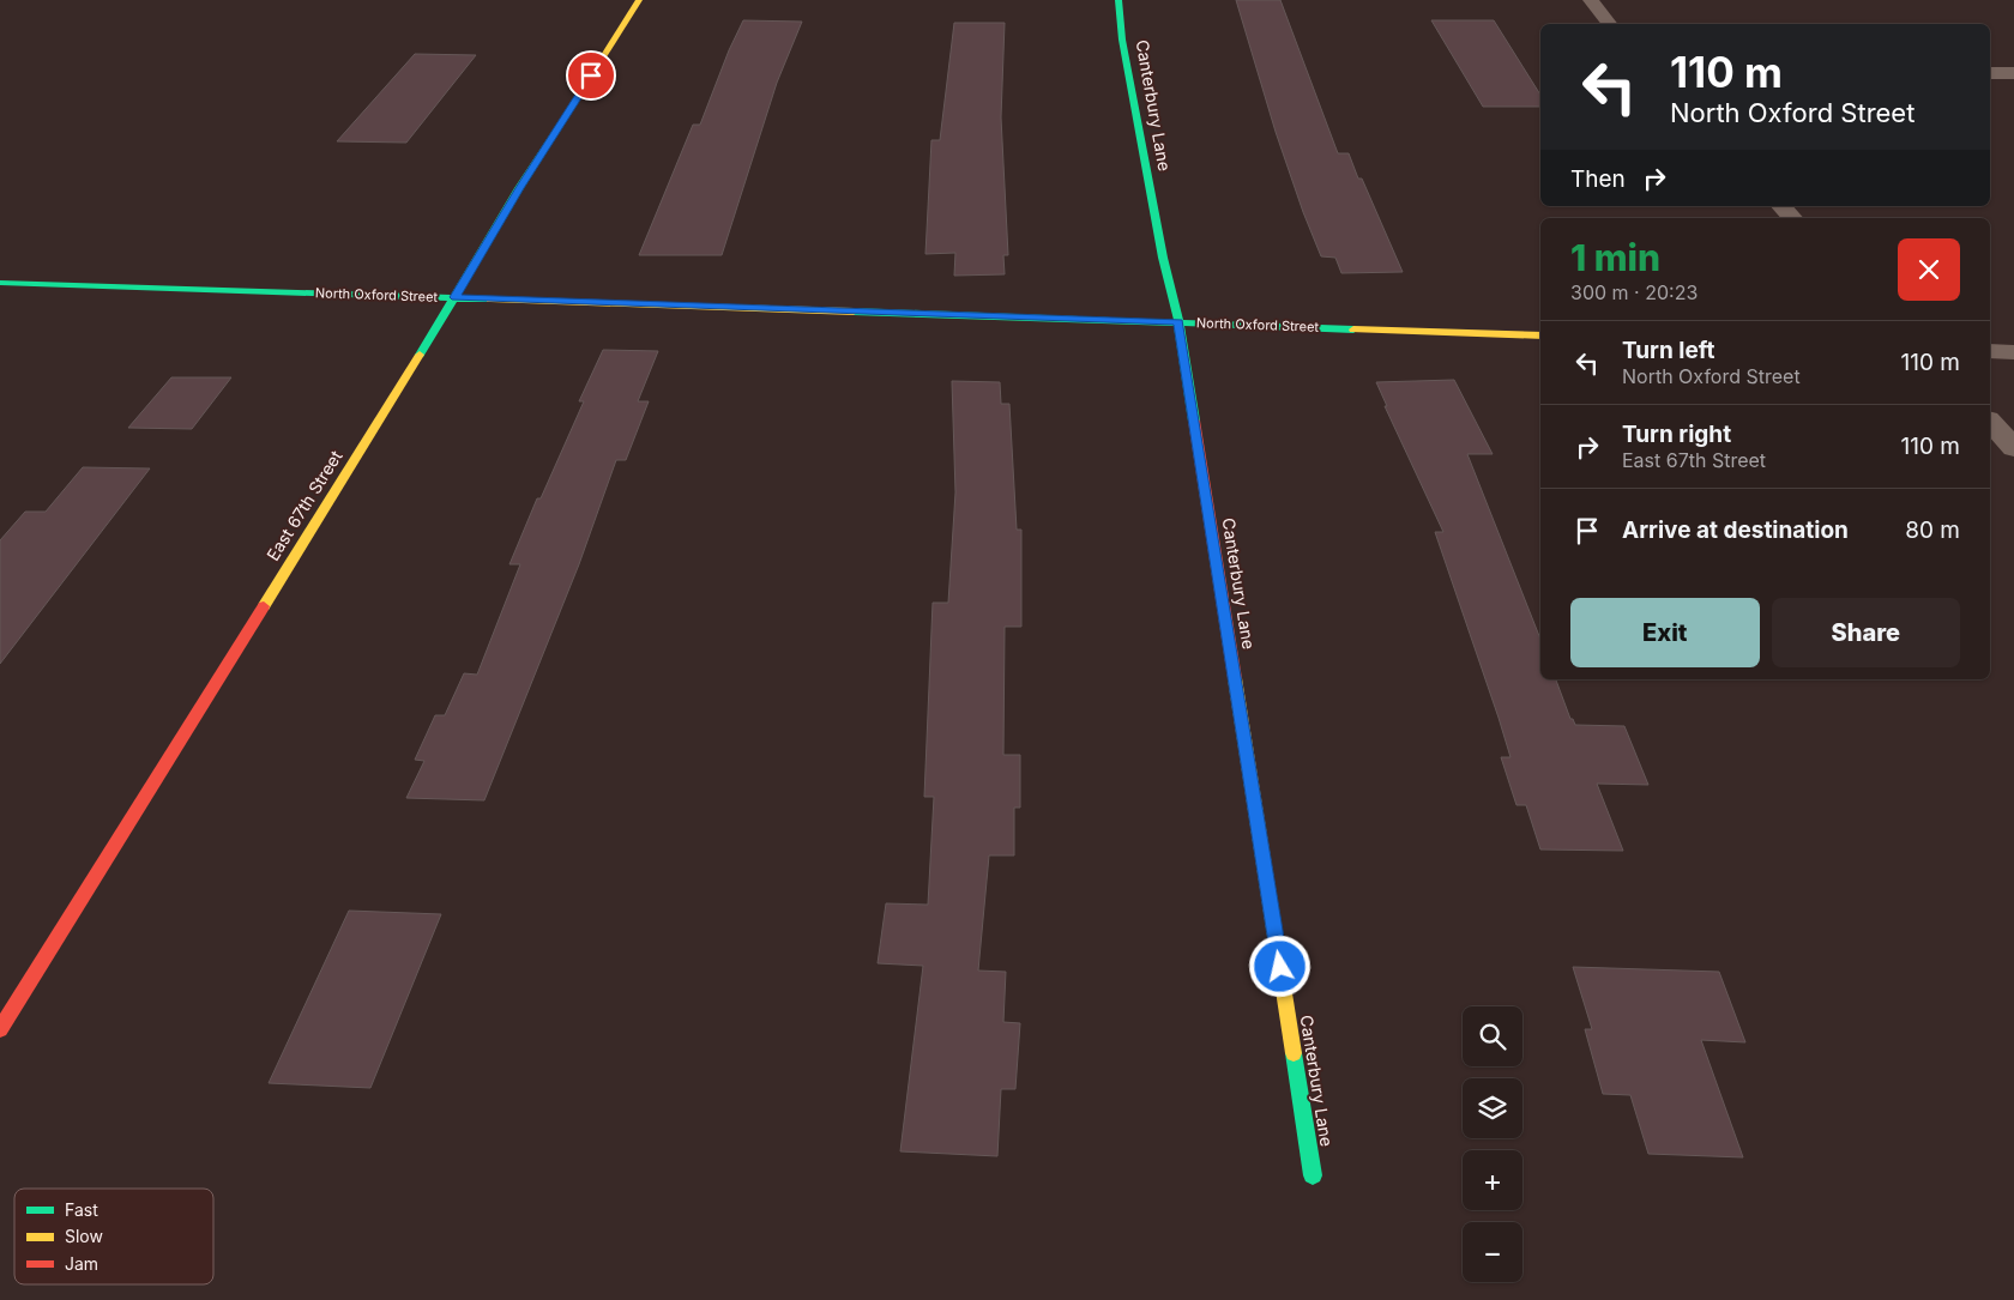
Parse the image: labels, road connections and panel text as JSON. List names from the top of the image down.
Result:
{
  "streets": {
    "street": ["Canterbury Lane", "North Oxford Street", "East 67th Street"]
  },
  "crossings": [
    ["Canterbury Lane", "North Oxford Street"],
    ["North Oxford Street", "East 67th Street"]
  ],
  "legend": ["Fast", "Slow", "Jam"],
  "page": {
    "turn": ["110 m", "North Oxford Street"],
    "then": "Then",
    "heading": ["1 min", "300 m · 20:23"],
    "list": [
      {
        "name": "Turn left",
        "note": "North Oxford Street",
        "value": "110 m"
      },
      {
        "name": "Turn right",
        "note": "East 67th Street",
        "value": "110 m"
      },
      {
        "name": "Arrive at destination",
        "value": "80 m"
      }
    ],
    "buttons": ["Exit", "Share"],
    "map_buttons": ["+", "−"]
  }
}
